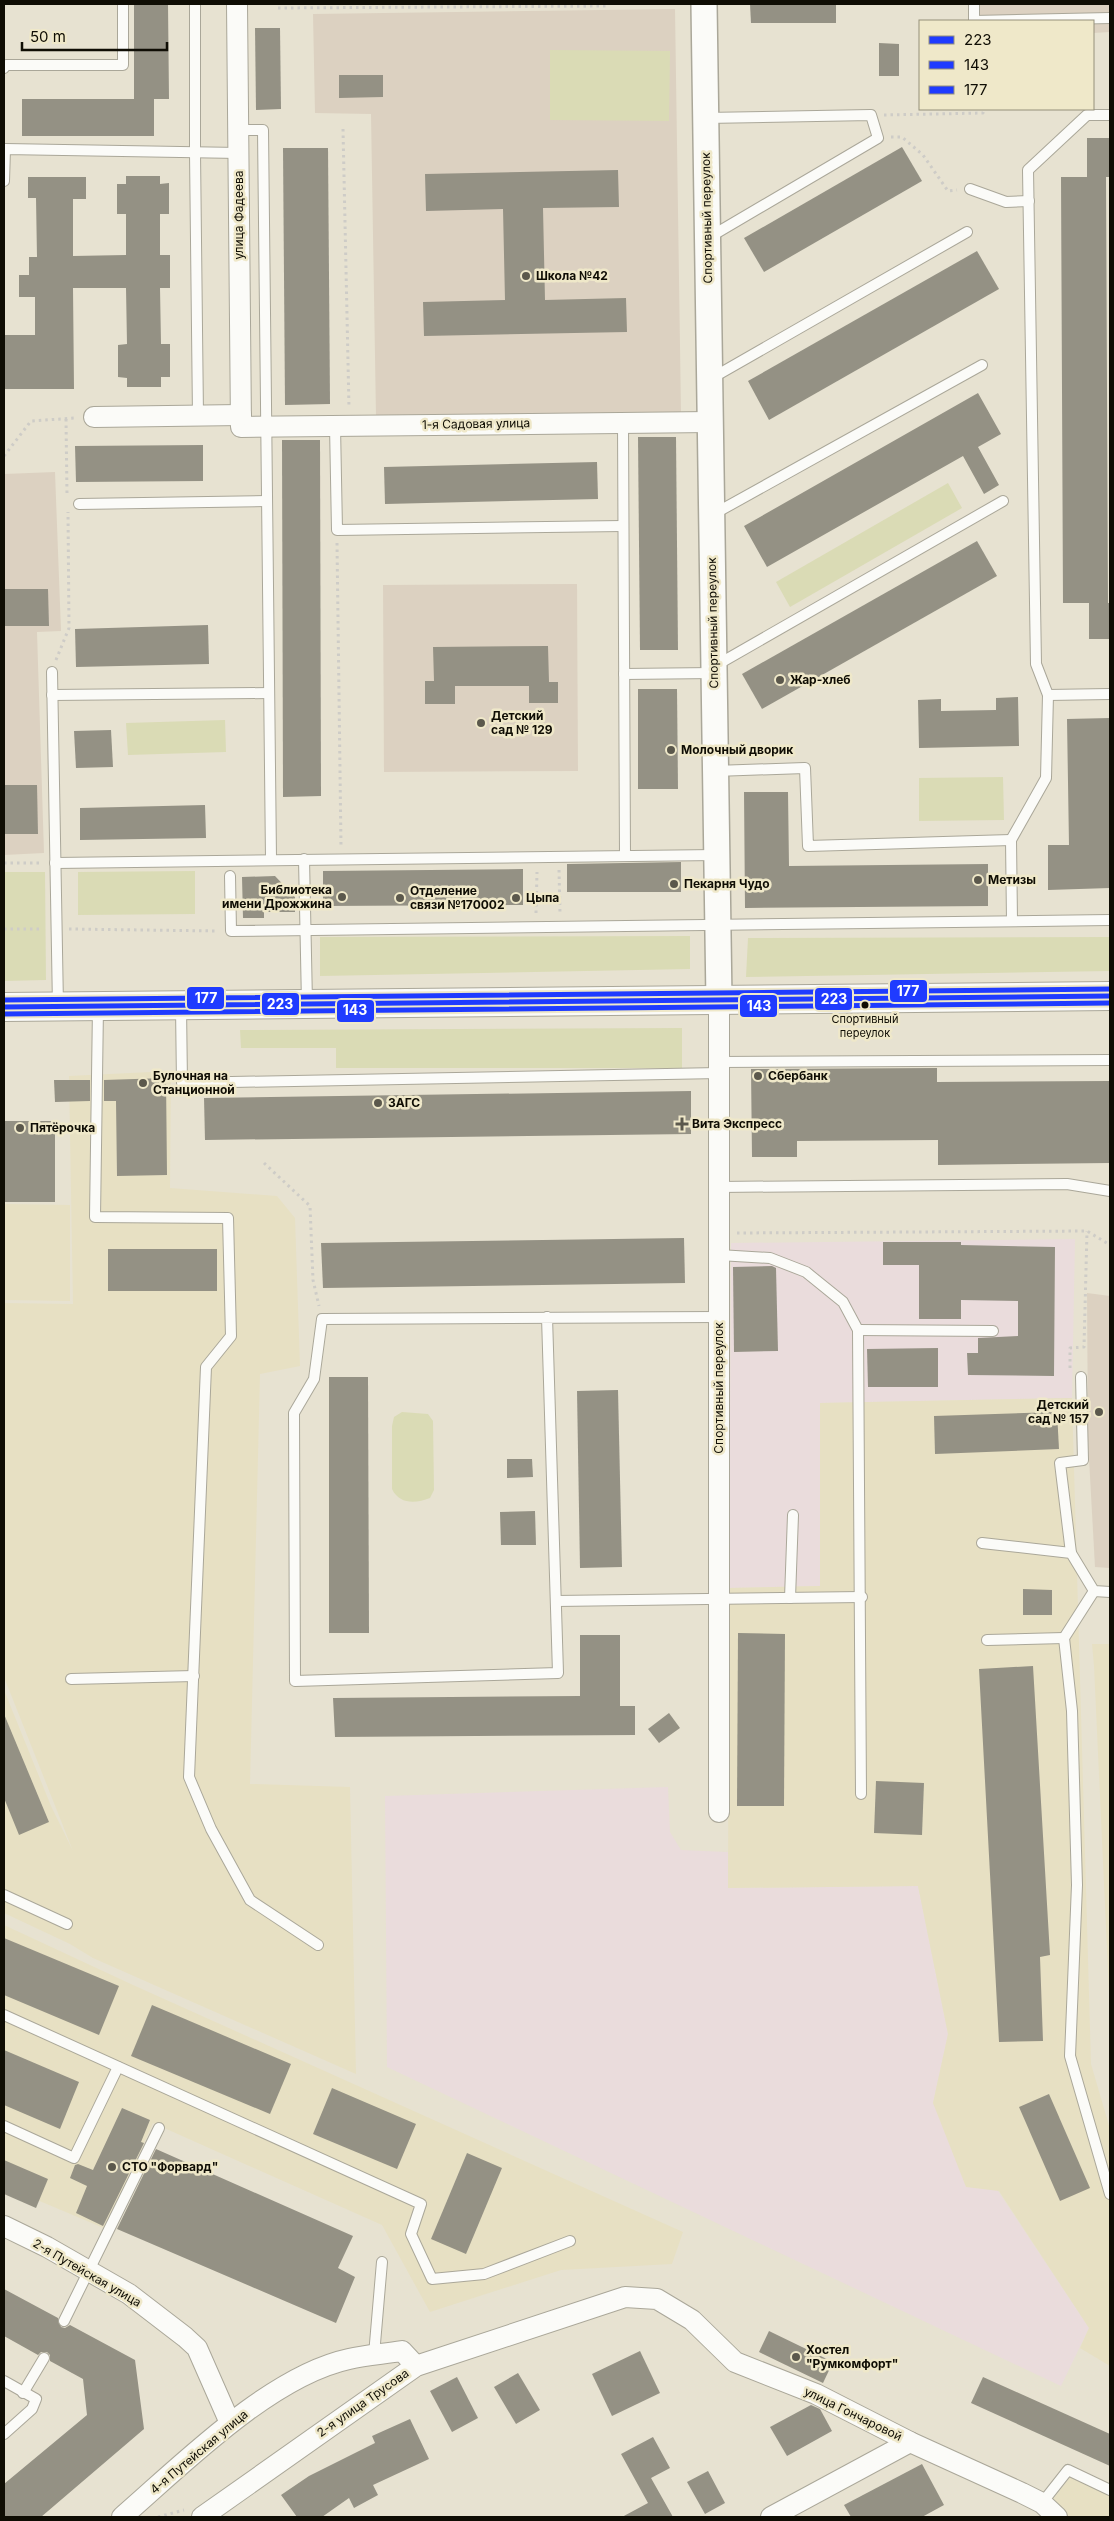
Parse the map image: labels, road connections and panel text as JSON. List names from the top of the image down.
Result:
{
  "streets": {
    "street": [
      "улица Фадеева",
      "Спортивный переулок",
      "1-я Садовая улица",
      "2-я Путейская улица",
      "2-я улица Трусова",
      "улица Гончаровой",
      "4-я Путейская улица"
    ]
  },
  "crossings": [
    ["улица Фадеева", "1-я Садовая улица"],
    ["Спортивный переулок", "1-я Садовая улица"],
    ["2-я Путейская улица", "4-я Путейская улица"],
    ["2-я улица Трусова", "улица Гончаровой"],
    ["2-я улица Трусова", "4-я Путейская улица"]
  ],
  "places": {
    "other": [
      "Школа №42",
      "Жар-хлеб",
      "Детский сад № 129",
      "Молочный дворик",
      "Метизы",
      "Пекарня Чудо",
      "Библиотека имени Дрожжина",
      "Отделение связи №170002",
      "Цыпа",
      "Спортивный переулок",
      "Сбербанк",
      "Булочная на Станционной",
      "ЗАГС",
      "Пятёрочка",
      "Детский сад № 157",
      "СТО \"Форвард\"",
      "Хостел \"Румкомфорт\""
    ],
    "health": ["Вита Экспресс"]
  },
  "lines": ["transit line 177", "transit line 223", "transit line 143"],
  "legend": ["223", "143", "177"],
  "scale_bar": "50 m"
}
